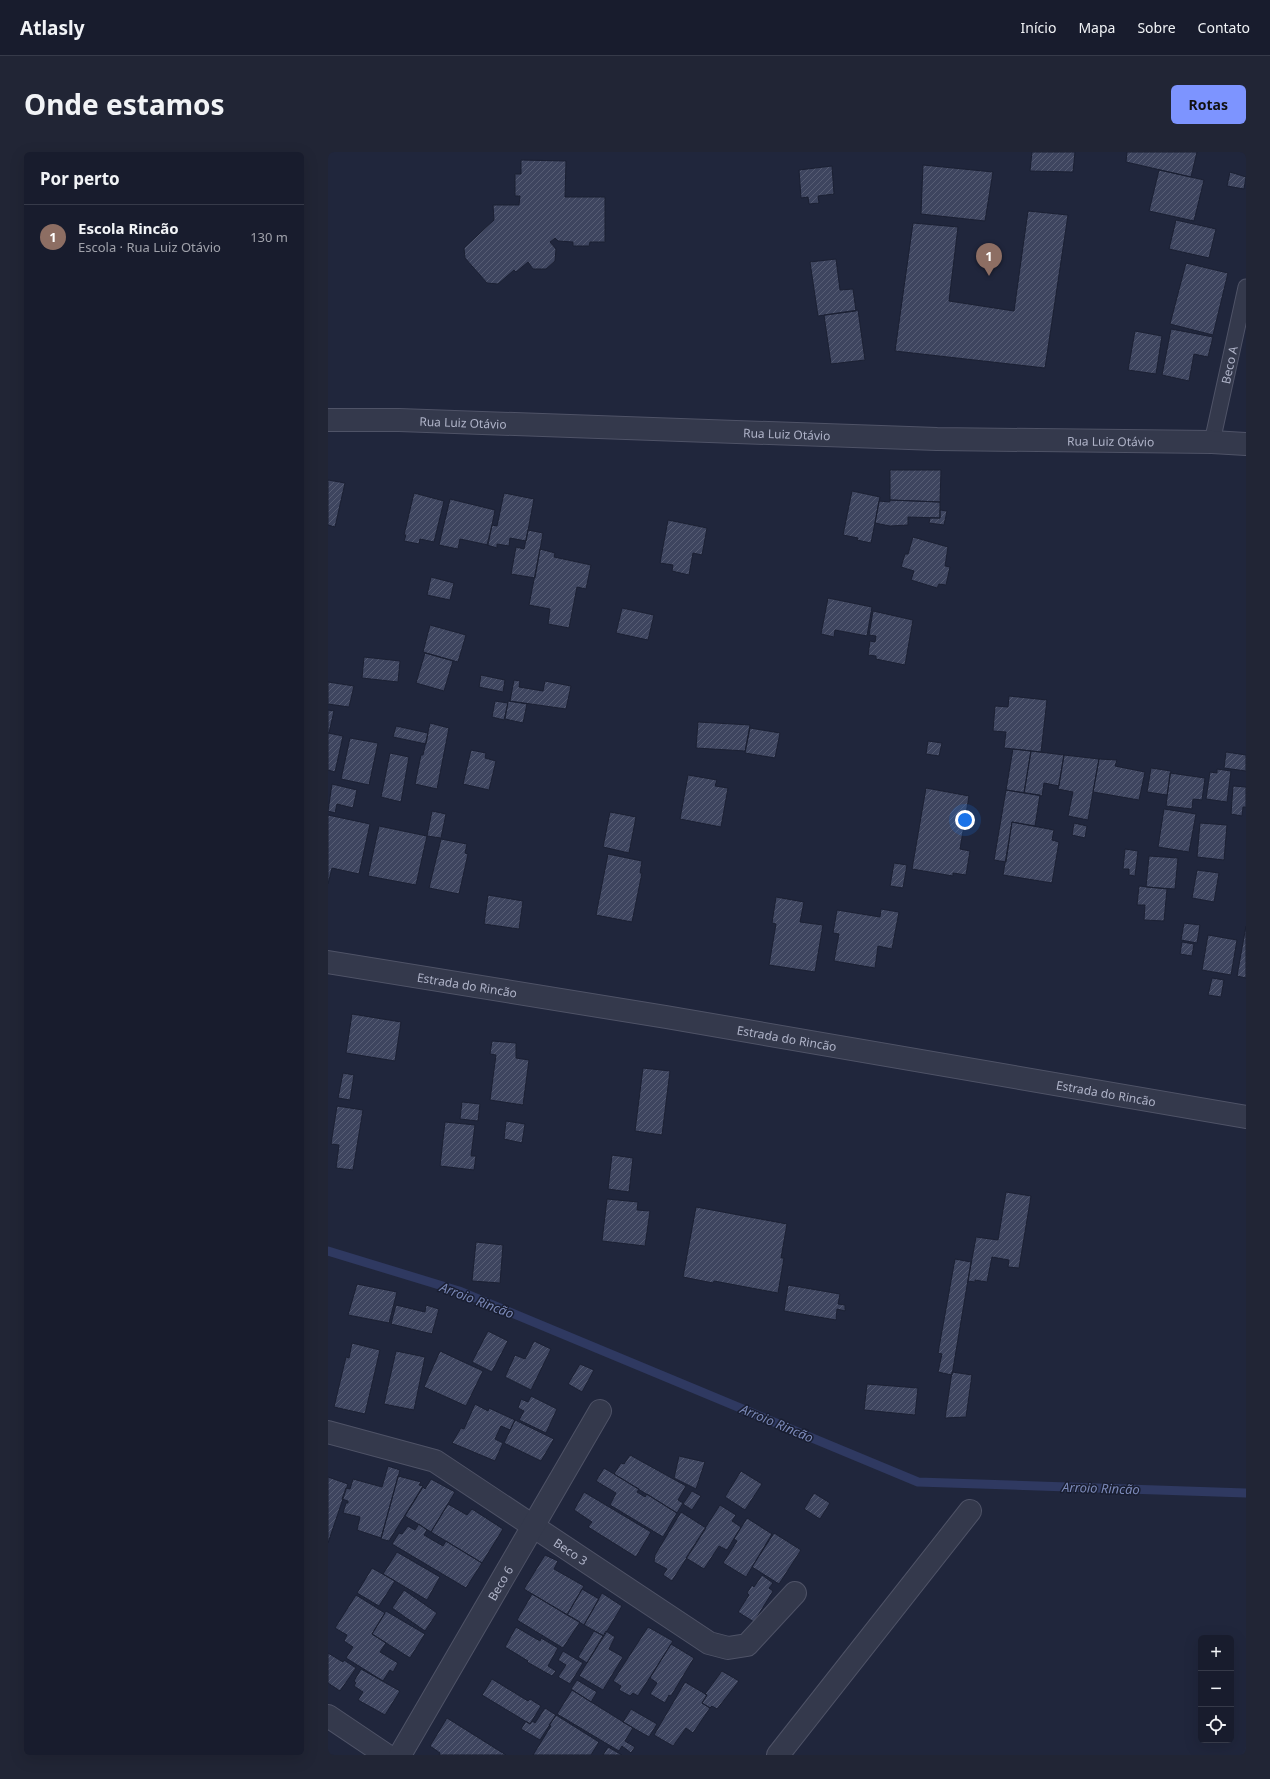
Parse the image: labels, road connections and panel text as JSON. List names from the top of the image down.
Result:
{
  "streets": {
    "street": [
      "Rua Luiz Otávio",
      "Estrada do Rincão",
      "Beco 3",
      "Beco 6"
    ],
    "lane": ["Beco A"]
  },
  "crossings": [
    ["Beco A", "Rua Luiz Otávio"],
    ["Beco 3", "Beco 6"]
  ],
  "water": ["Arroio Rincão"],
  "page": {
    "header": "Atlasly",
    "nav": [
      "Início",
      "Mapa",
      "Sobre",
      "Contato"
    ],
    "title": "Onde estamos",
    "buttons": "Rotas",
    "heading": "Por perto",
    "list": [
      {
        "mark": "1",
        "name": "Escola Rincão",
        "note": "Escola · Rua Luiz Otávio",
        "value": "130 m"
      }
    ],
    "pins": "1",
    "map_buttons": ["+", "−"]
  }
}
